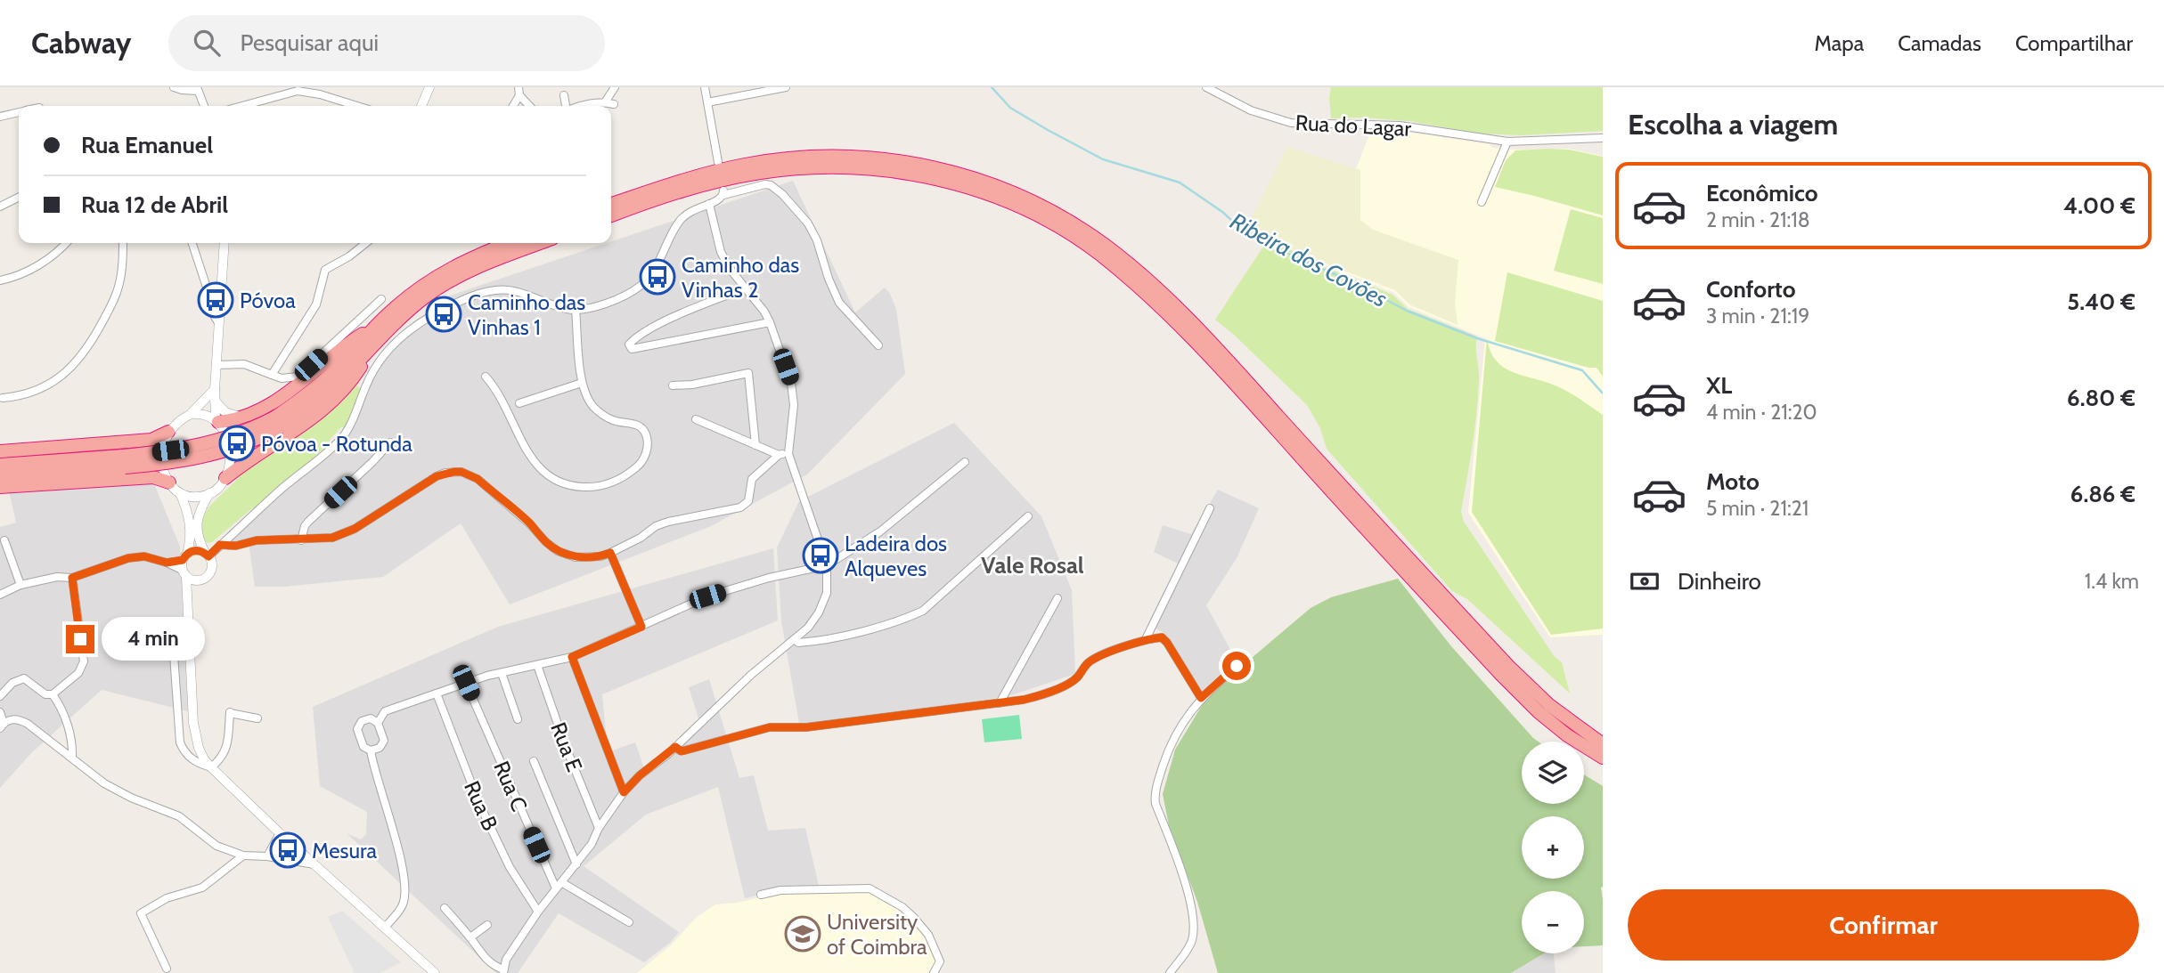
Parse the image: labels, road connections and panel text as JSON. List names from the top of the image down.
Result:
{
  "streets": {
    "street": [
      "Rua do Lagar",
      "Rua E",
      "Rua C",
      "Rua B"
    ]
  },
  "districts": ["Vale Rosal"],
  "water": ["Ribeira dos Covões"],
  "places": {
    "bus stop": [
      "Caminho das Vinhas 2",
      "Póvoa",
      "Caminho das Vinhas 1",
      "Póvoa - Rotunda",
      "Ladeira dos Alqueves",
      "Mesura"
    ],
    "school or university": ["University of Coimbra"]
  },
  "page": {
    "header": "Cabway",
    "search": "Pesquisar aqui",
    "nav": ["Mapa", "Camadas", "Compartilhar"],
    "heading": "Escolha a viagem",
    "banner": ["Rua Emanuel", "Rua 12 de Abril"],
    "list": [
      {
        "name": "Econômico",
        "note": "2 min · 21:18",
        "value": "4.00 €"
      },
      {
        "name": "Conforto",
        "note": "3 min · 21:19",
        "value": "5.40 €"
      },
      {
        "name": "XL",
        "note": "4 min · 21:20",
        "value": "6.80 €"
      },
      {
        "name": "Moto",
        "note": "5 min · 21:21",
        "value": "6.86 €"
      }
    ],
    "pay": ["Dinheiro", "1.4 km"],
    "bubble": "4 min",
    "map_buttons": ["+", "−"],
    "buttons": "Confirmar"
  }
}
